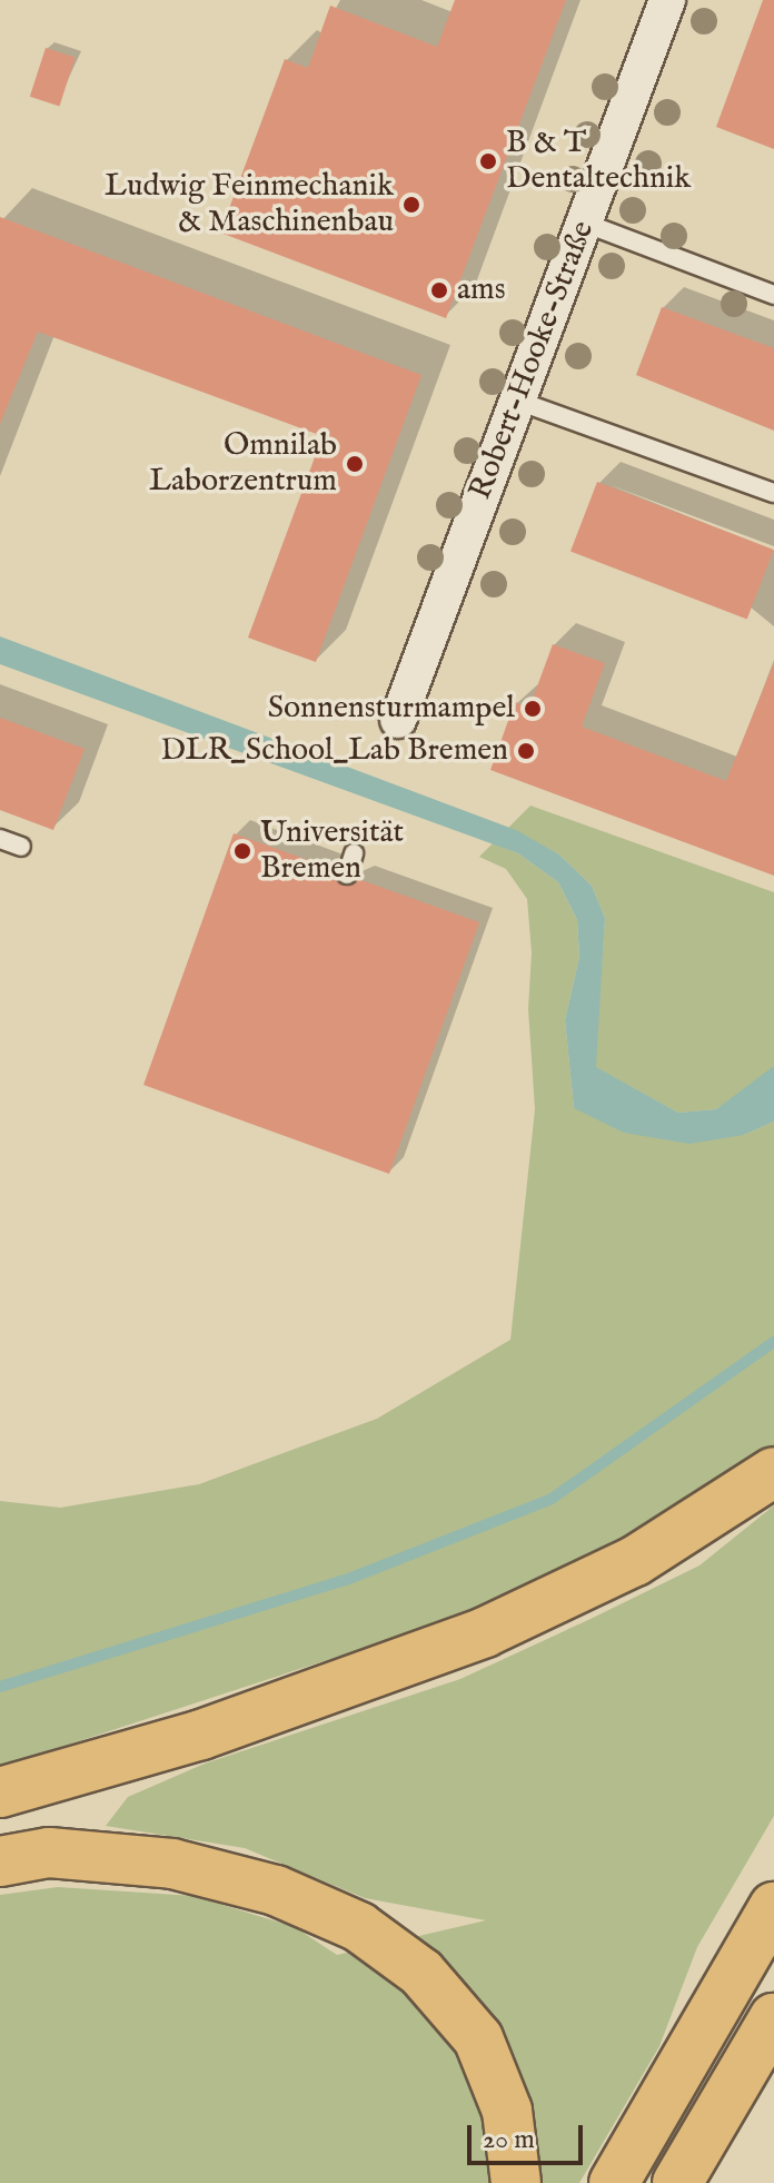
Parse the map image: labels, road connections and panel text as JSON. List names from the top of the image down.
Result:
{
  "streets": {
    "street": ["Robert-Hooke-Straße"]
  },
  "places": [
    "B & T Dentaltechnik",
    "Ludwig Feinmechanik & Maschinenbau",
    "ams",
    "Omnilab Laborzentrum",
    "Sonnensturmampel",
    "DLR_School_Lab Bremen",
    "Universität Bremen"
  ],
  "scale_bar": "20 m"
}
